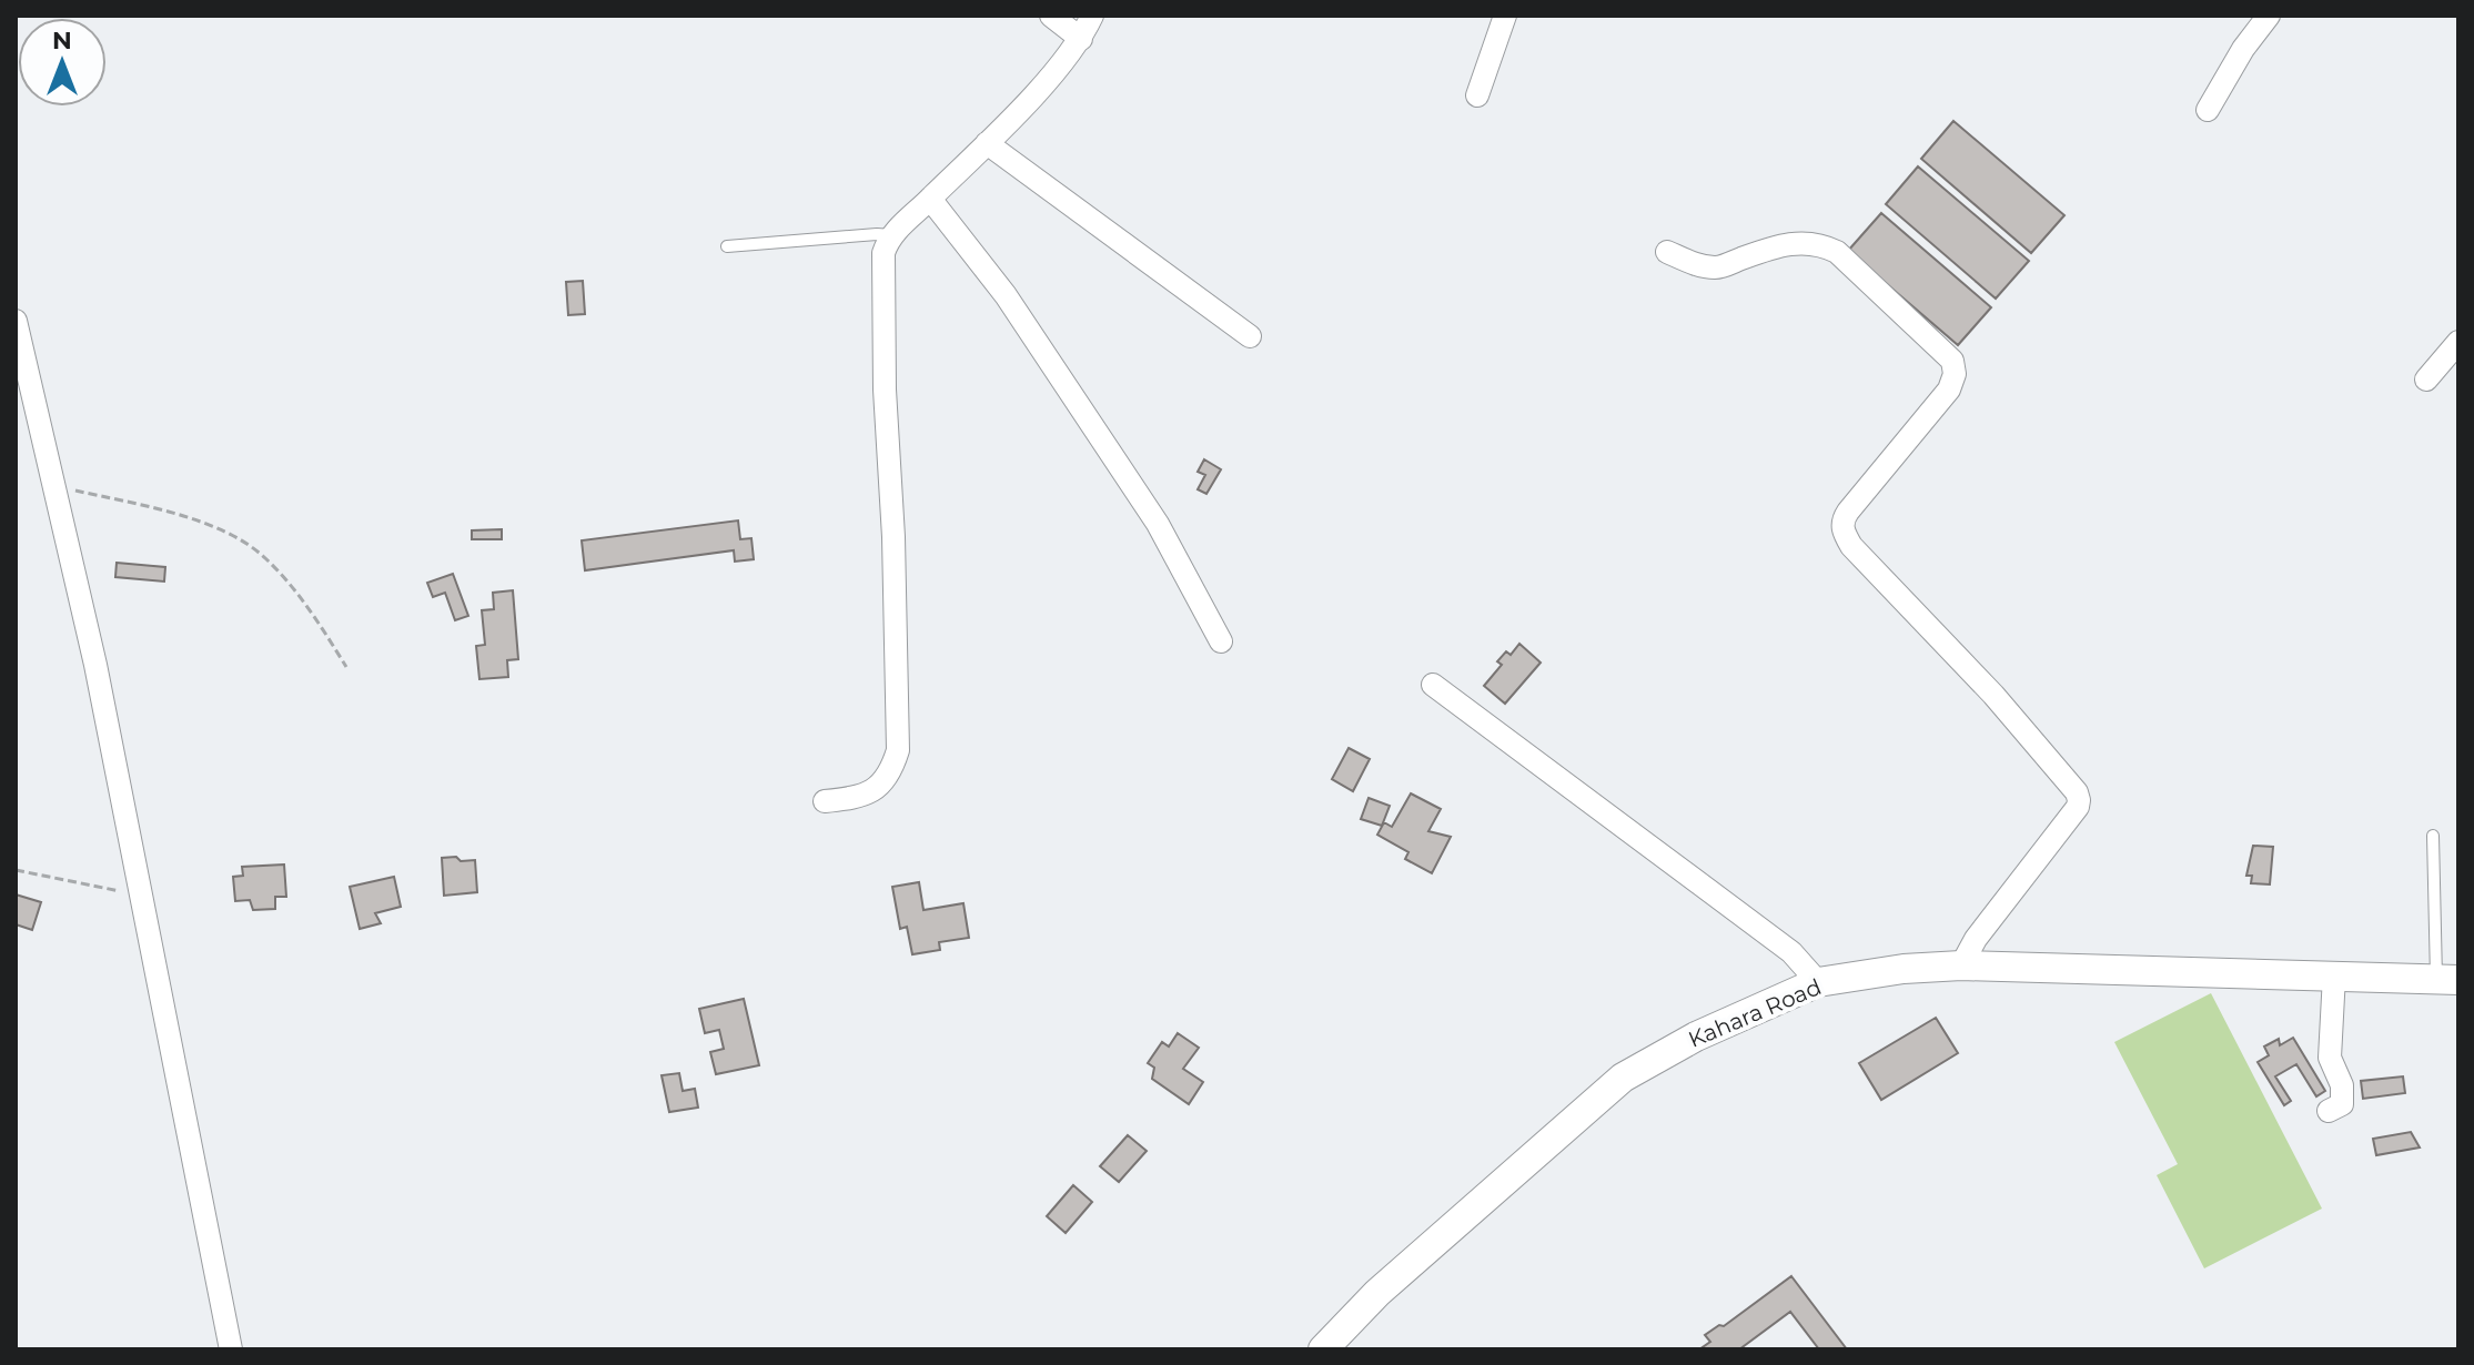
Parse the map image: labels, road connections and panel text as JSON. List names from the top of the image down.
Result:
{
  "streets": {
    "street": ["Kahara Road"]
  },
  "north": "top"
}
